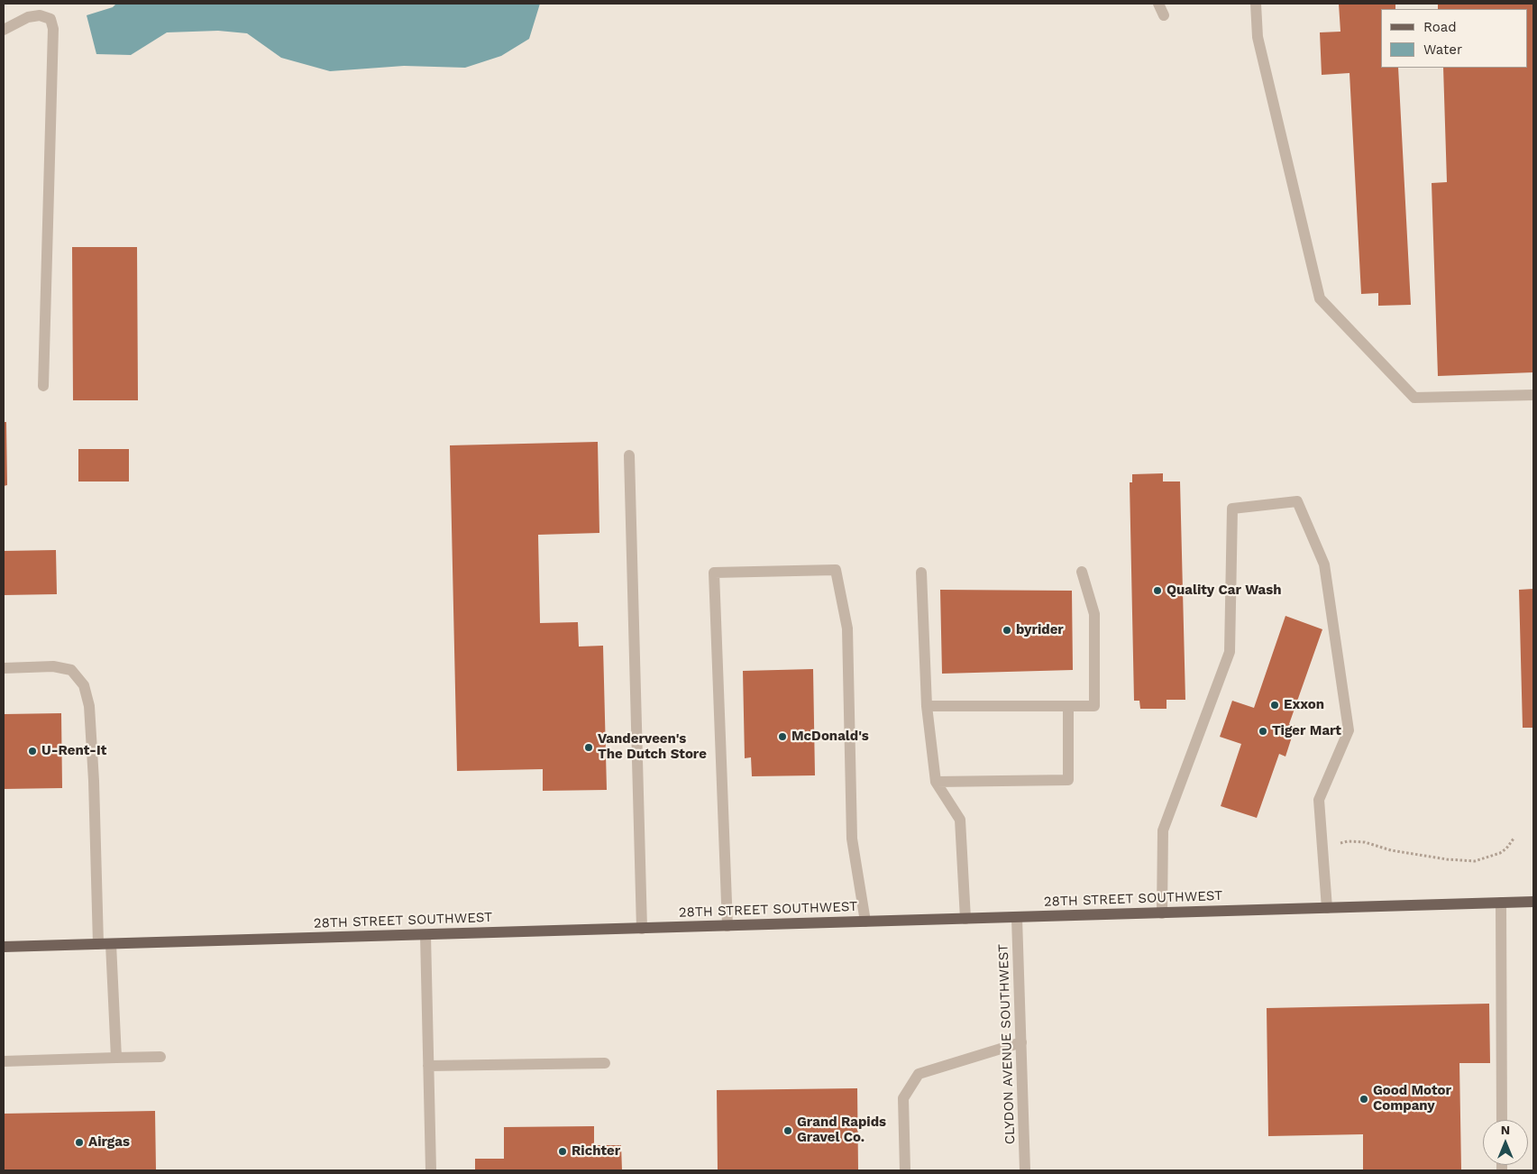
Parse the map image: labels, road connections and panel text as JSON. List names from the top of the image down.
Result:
{
  "streets": {
    "main road": ["28TH STREET SOUTHWEST"],
    "street": ["CLYDON AVENUE SOUTHWEST"]
  },
  "crossings": [
    ["28TH STREET SOUTHWEST", "CLYDON AVENUE SOUTHWEST"]
  ],
  "places": [
    "Quality Car Wash",
    "byrider",
    "Exxon",
    "Tiger Mart",
    "McDonald's",
    "Vanderveen's The Dutch Store",
    "U-Rent-It",
    "Good Motor Company",
    "Grand Rapids Gravel Co.",
    "Airgas",
    "Richter"
  ],
  "legend": ["Road", "Water"],
  "north": "top"
}
